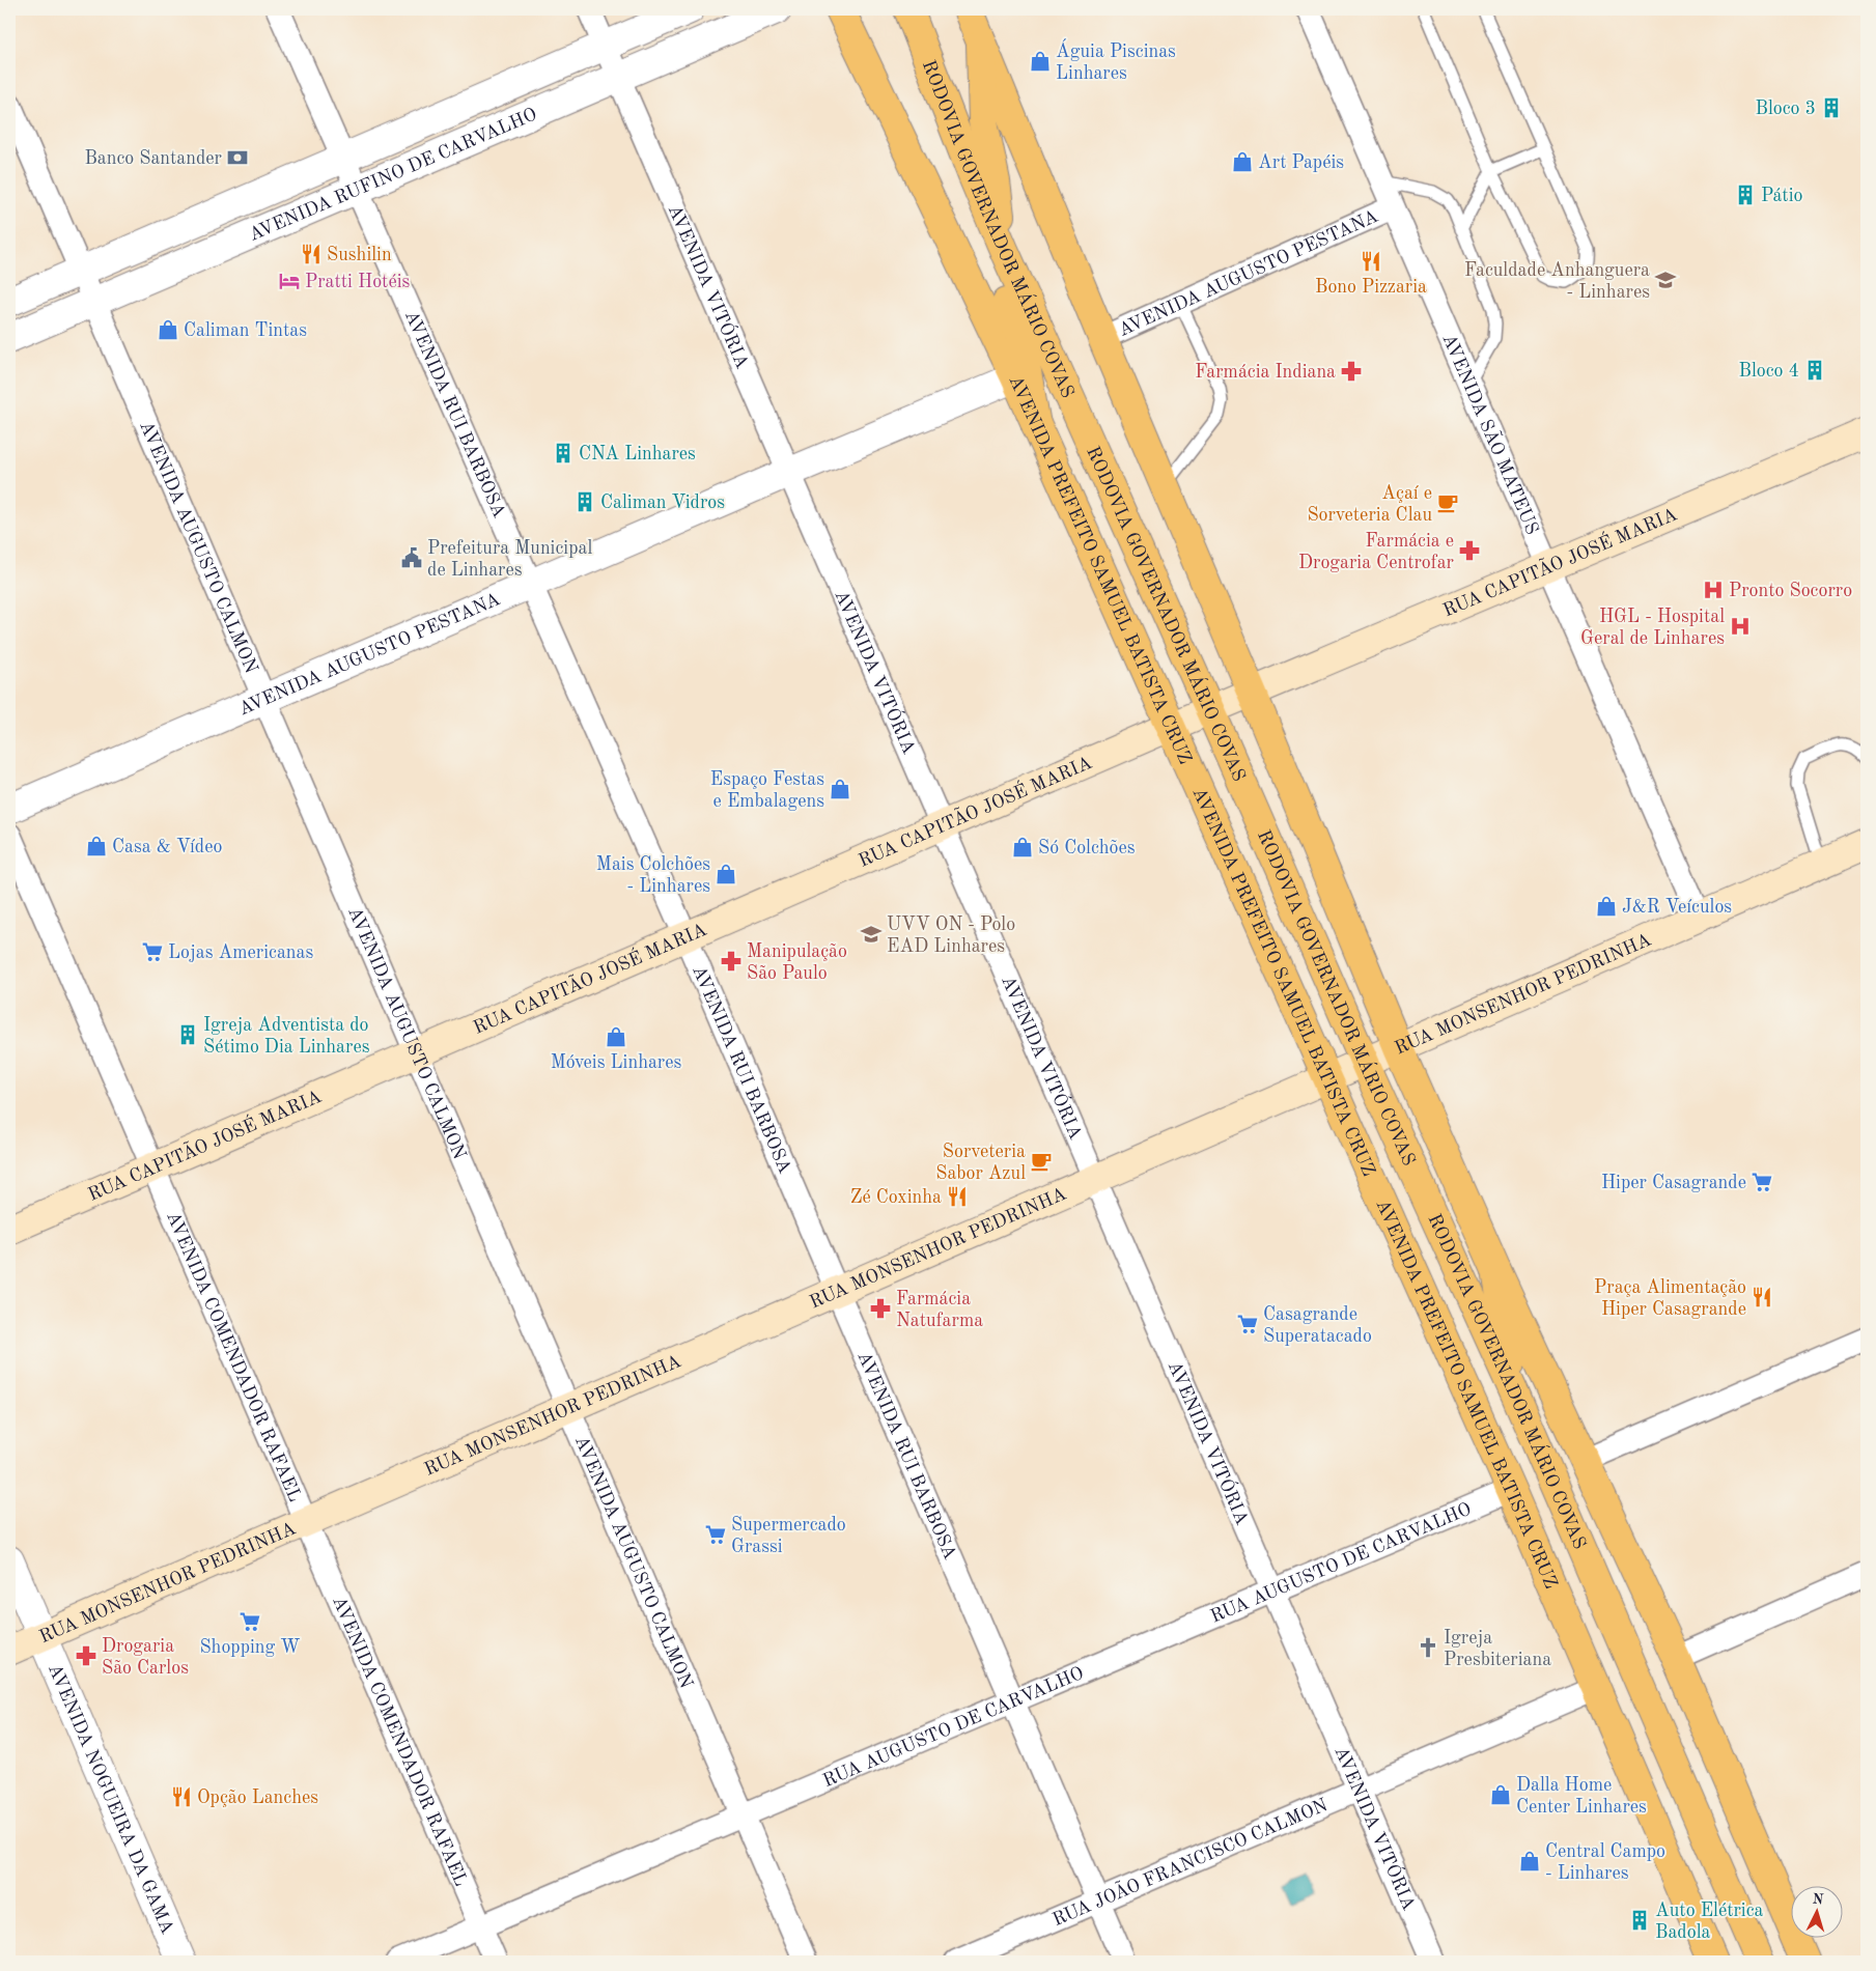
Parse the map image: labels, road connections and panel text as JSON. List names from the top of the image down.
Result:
{
  "streets": {
    "main road": [
      "RODOVIA GOVERNADOR MÁRIO COVAS",
      "RUA CAPITÃO JOSÉ MARIA",
      "AVENIDA PREFEITO SAMUEL BATISTA CRUZ",
      "RUA MONSENHOR PEDRINHA"
    ],
    "street": [
      "AVENIDA RUFINO DE CARVALHO",
      "AVENIDA AUGUSTO PESTANA",
      "AVENIDA VITÓRIA",
      "AVENIDA RUI BARBOSA",
      "AVENIDA SÃO MATEUS",
      "AVENIDA AUGUSTO CALMON",
      "AVENIDA COMENDADOR RAFAEL",
      "RUA AUGUSTO DE CARVALHO",
      "AVENIDA NOGUEIRA DA GAMA",
      "RUA JOÃO FRANCISCO CALMON"
    ]
  },
  "crossings": [
    ["AVENIDA RUFINO DE CARVALHO", "AVENIDA VITÓRIA"],
    ["AVENIDA RUFINO DE CARVALHO", "AVENIDA RUI BARBOSA"],
    ["AVENIDA RUFINO DE CARVALHO", "AVENIDA AUGUSTO CALMON"],
    ["RODOVIA GOVERNADOR MÁRIO COVAS", "RUA CAPITÃO JOSÉ MARIA"],
    ["RODOVIA GOVERNADOR MÁRIO COVAS", "RUA MONSENHOR PEDRINHA"],
    ["AVENIDA AUGUSTO PESTANA", "AVENIDA VITÓRIA"],
    ["AVENIDA AUGUSTO PESTANA", "AVENIDA RUI BARBOSA"],
    ["AVENIDA AUGUSTO PESTANA", "AVENIDA SÃO MATEUS"],
    ["AVENIDA AUGUSTO PESTANA", "AVENIDA AUGUSTO CALMON"],
    ["AVENIDA AUGUSTO PESTANA", "AVENIDA PREFEITO SAMUEL BATISTA CRUZ"],
    ["AVENIDA VITÓRIA", "RUA CAPITÃO JOSÉ MARIA"],
    ["AVENIDA VITÓRIA", "RUA MONSENHOR PEDRINHA"],
    ["AVENIDA VITÓRIA", "RUA AUGUSTO DE CARVALHO"],
    ["AVENIDA VITÓRIA", "RUA JOÃO FRANCISCO CALMON"],
    ["AVENIDA RUI BARBOSA", "RUA CAPITÃO JOSÉ MARIA"],
    ["AVENIDA RUI BARBOSA", "RUA MONSENHOR PEDRINHA"],
    ["AVENIDA RUI BARBOSA", "RUA AUGUSTO DE CARVALHO"],
    ["AVENIDA RUI BARBOSA", "RUA JOÃO FRANCISCO CALMON"],
    ["AVENIDA SÃO MATEUS", "RUA CAPITÃO JOSÉ MARIA"],
    ["AVENIDA SÃO MATEUS", "RUA MONSENHOR PEDRINHA"],
    ["AVENIDA AUGUSTO CALMON", "RUA CAPITÃO JOSÉ MARIA"],
    ["AVENIDA AUGUSTO CALMON", "RUA MONSENHOR PEDRINHA"],
    ["AVENIDA AUGUSTO CALMON", "RUA AUGUSTO DE CARVALHO"],
    ["RUA CAPITÃO JOSÉ MARIA", "AVENIDA PREFEITO SAMUEL BATISTA CRUZ"],
    ["RUA CAPITÃO JOSÉ MARIA", "AVENIDA COMENDADOR RAFAEL"],
    ["AVENIDA PREFEITO SAMUEL BATISTA CRUZ", "RUA MONSENHOR PEDRINHA"],
    ["AVENIDA PREFEITO SAMUEL BATISTA CRUZ", "RUA AUGUSTO DE CARVALHO"],
    ["AVENIDA PREFEITO SAMUEL BATISTA CRUZ", "RUA JOÃO FRANCISCO CALMON"],
    ["RUA MONSENHOR PEDRINHA", "AVENIDA COMENDADOR RAFAEL"],
    ["RUA MONSENHOR PEDRINHA", "AVENIDA NOGUEIRA DA GAMA"],
    ["AVENIDA COMENDADOR RAFAEL", "RUA AUGUSTO DE CARVALHO"]
  ],
  "places": {
    "shop": [
      "Águia Piscinas Linhares",
      "Art Papéis",
      "Caliman Tintas",
      "Espaço Festas e Embalagens",
      "Casa & Vídeo",
      "Só Colchões",
      "Mais Colchões - Linhares",
      "J&R Veículos",
      "Móveis Linhares",
      "Dalla Home Center Linhares",
      "Central Campo - Linhares"
    ],
    "building": [
      "Bloco 3",
      "Pátio",
      "Bloco 4",
      "CNA Linhares",
      "Caliman Vidros",
      "Igreja Adventista do Sétimo Dia Linhares",
      "Auto Elétrica Badola"
    ],
    "bank": ["Banco Santander"],
    "restaurant": [
      "Sushilin",
      "Bono Pizzaria",
      "Zé Coxinha",
      "Praça Alimentação Hiper Casagrande",
      "Opção Lanches"
    ],
    "school or university": ["Faculdade Anhanguera - Linhares", "UVV ON - Polo EAD Linhares"],
    "hotel": ["Pratti Hotéis"],
    "pharmacy": [
      "Farmácia Indiana",
      "Farmácia e Drogaria Centrofar",
      "Manipulação São Paulo",
      "Farmácia Natufarma",
      "Drogaria São Carlos"
    ],
    "cafe": ["Açaí e Sorveteria Clau", "Sorveteria Sabor Azul"],
    "public building": ["Prefeitura Municipal de Linhares"],
    "hospital": ["Pronto Socorro", "HGL - Hospital Geral de Linhares"],
    "supermarket": [
      "Lojas Americanas",
      "Hiper Casagrande",
      "Casagrande Superatacado",
      "Supermercado Grassi",
      "Shopping W"
    ],
    "church": ["Igreja Presbiteriana"]
  },
  "north": "top"
}
